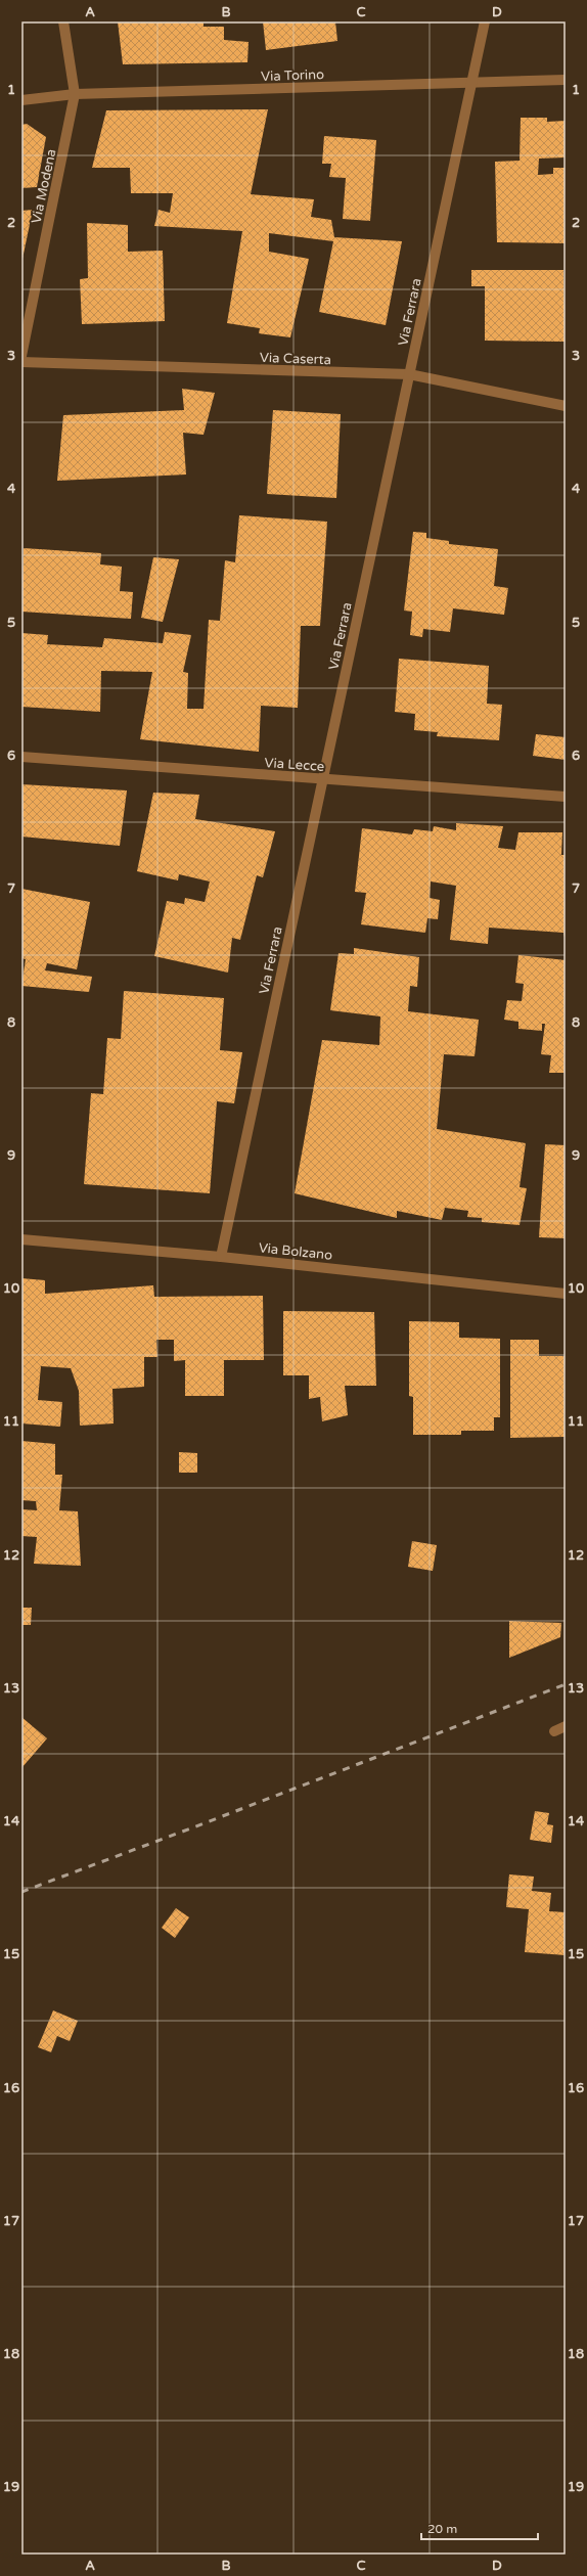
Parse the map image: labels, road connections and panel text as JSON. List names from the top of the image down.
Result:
{
  "streets": {
    "street": [
      "Via Torino",
      "Via Modena",
      "Via Ferrara",
      "Via Caserta",
      "Via Lecce",
      "Via Bolzano"
    ]
  },
  "crossings": [
    ["Via Torino", "Via Modena"],
    ["Via Torino", "Via Ferrara"],
    ["Via Ferrara", "Via Caserta"],
    ["Via Ferrara", "Via Lecce"],
    ["Via Ferrara", "Via Bolzano"]
  ],
  "scale_bar": "20 m",
  "grid": {
    "columns": [
      "A",
      "B",
      "C",
      "D"
    ],
    "rows": [
      "1",
      "2",
      "3",
      "4",
      "5",
      "6",
      "7",
      "8",
      "9",
      "10",
      "11",
      "12",
      "13",
      "14",
      "15",
      "16",
      "17",
      "18",
      "19"
    ]
  }
}
